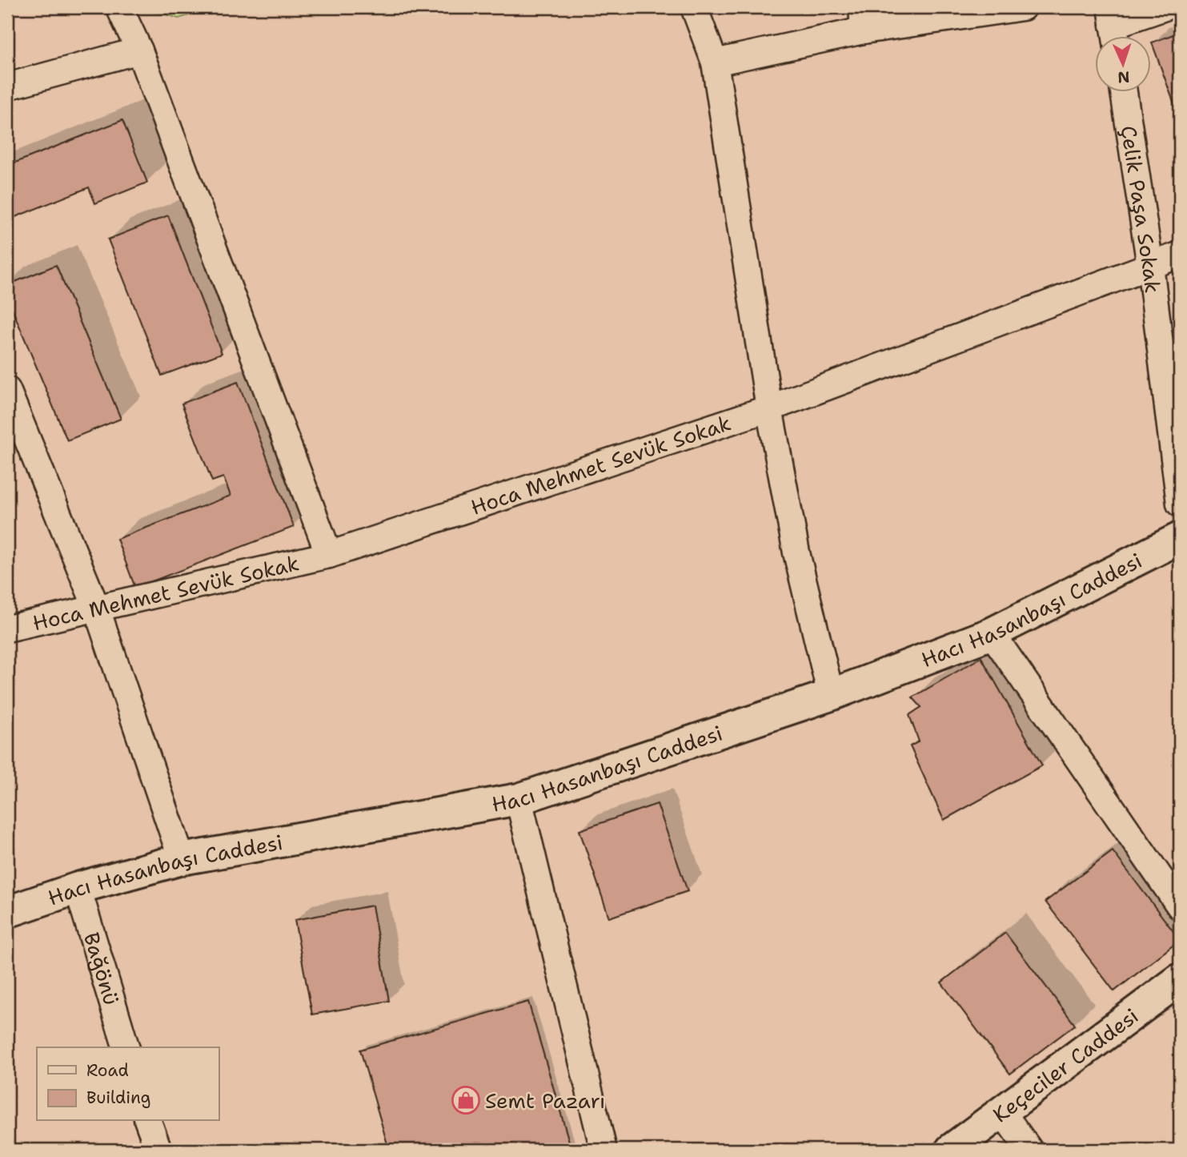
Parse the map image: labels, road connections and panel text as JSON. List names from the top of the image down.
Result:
{
  "streets": {
    "street": [
      "Çelik Paşa Sokak",
      "Hoca Mehmet Sevük Sokak",
      "Hacı Hasanbaşı Caddesi",
      "Bağönü",
      "Keçeciler Caddesi"
    ]
  },
  "crossings": [
    ["Çelik Paşa Sokak", "Hoca Mehmet Sevük Sokak"],
    ["Hacı Hasanbaşı Caddesi", "Bağönü"]
  ],
  "places": {
    "shop": ["Semt Pazarı"]
  },
  "legend": ["Road", "Building"],
  "north": "bottom"
}
